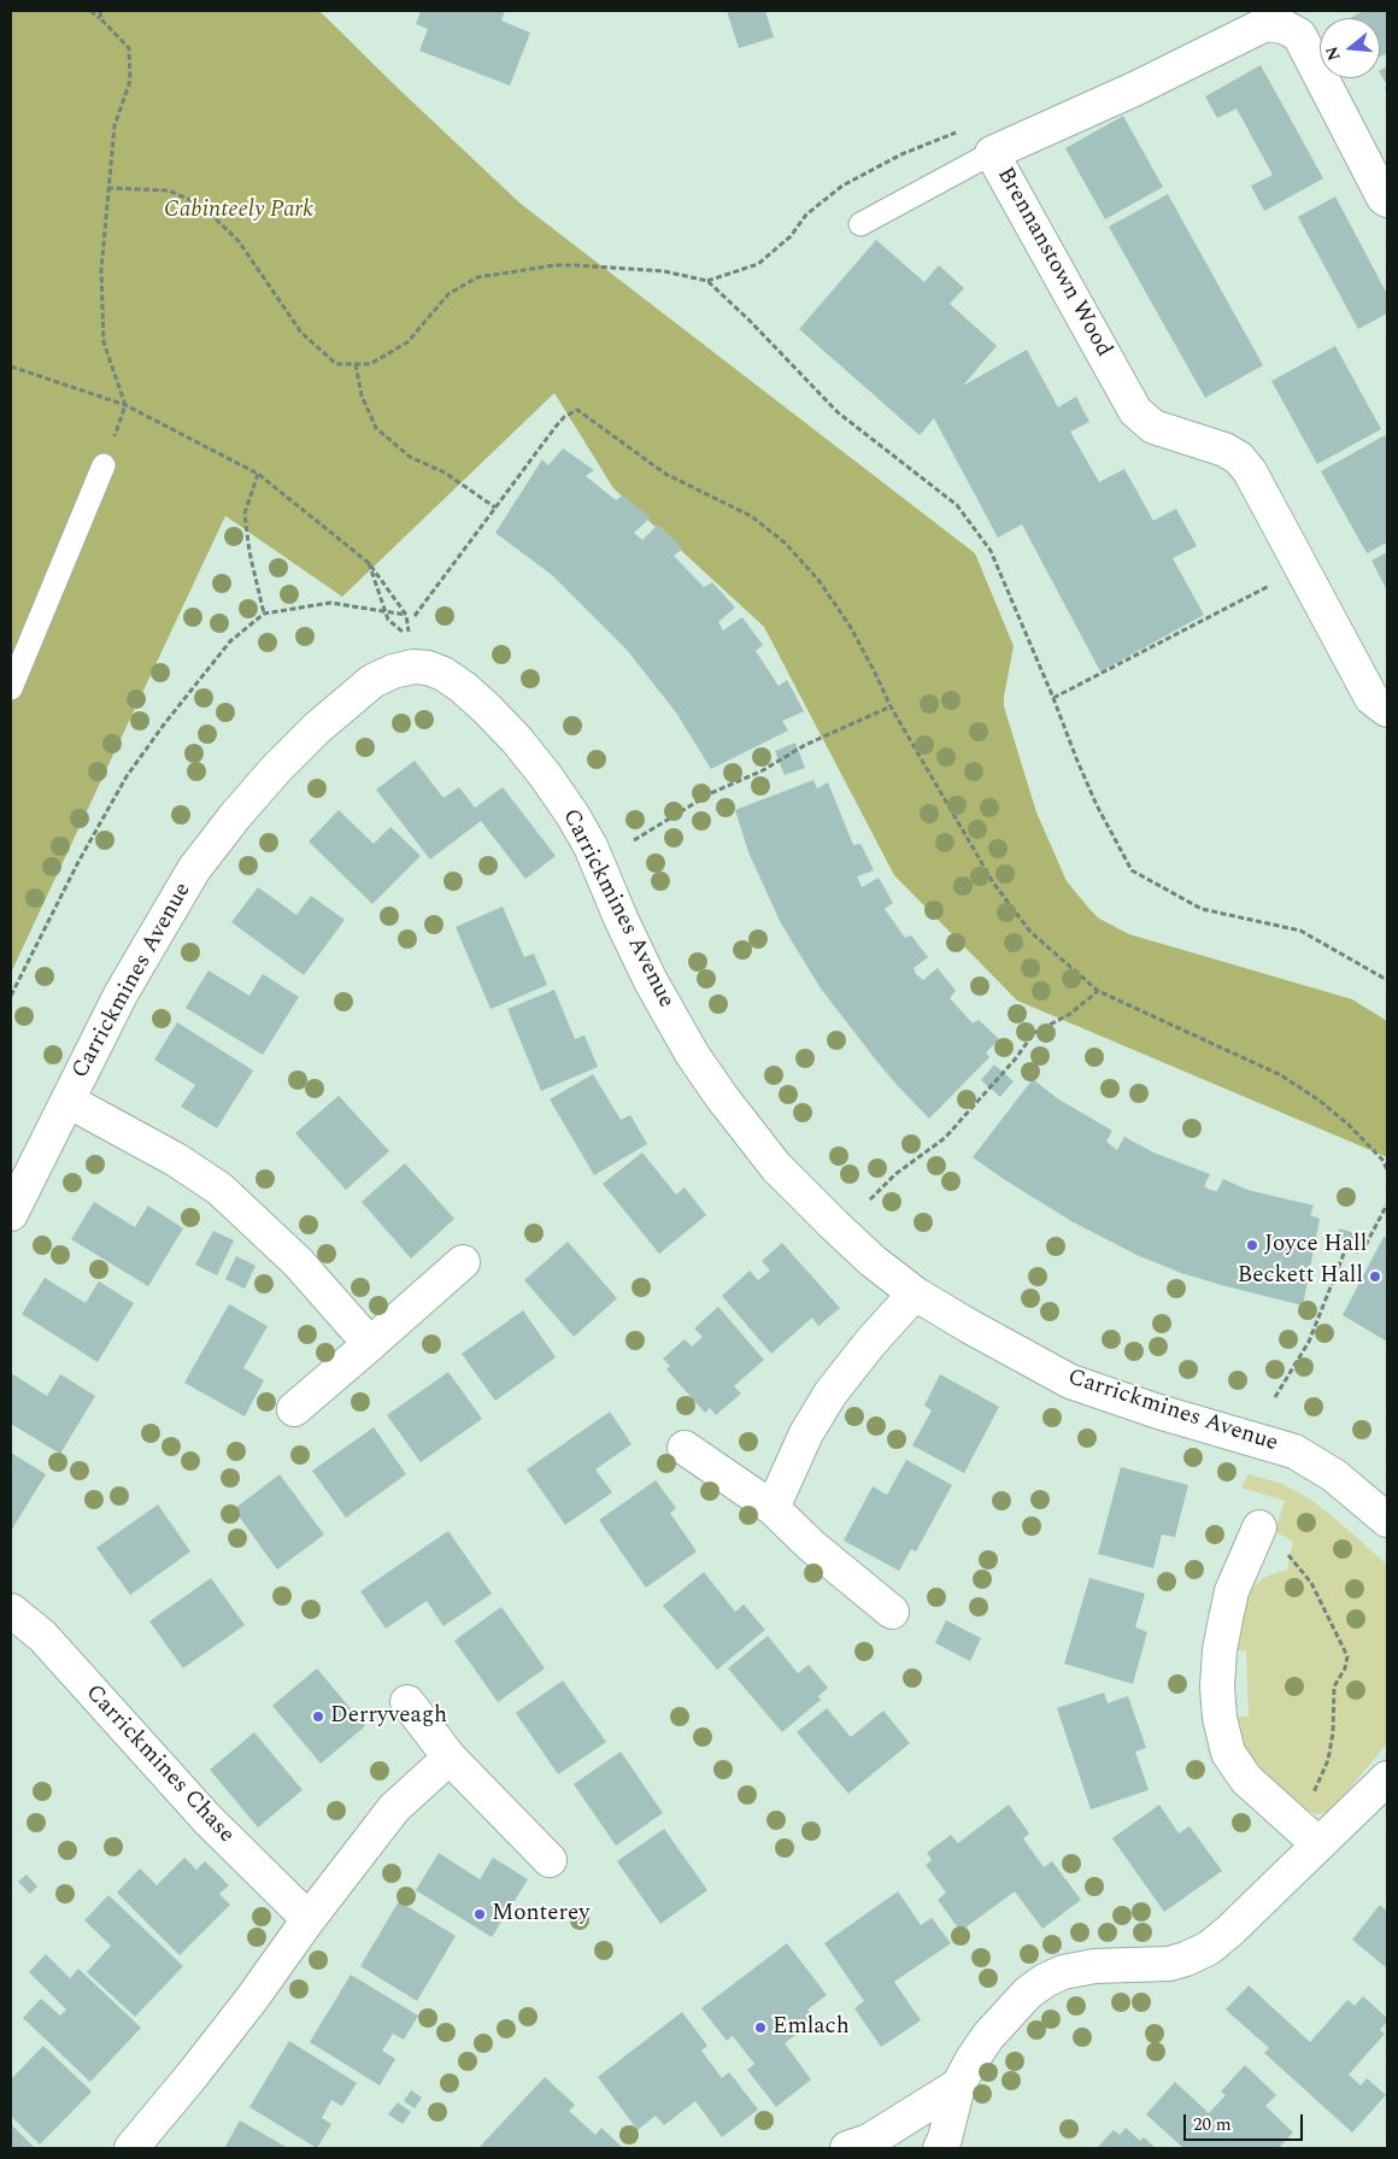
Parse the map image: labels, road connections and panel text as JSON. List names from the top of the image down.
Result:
{
  "streets": {
    "street": ["Brennanstown Wood", "Carrickmines Avenue", "Carrickmines Chase"]
  },
  "parks": ["Cabinteely Park"],
  "places": [
    "Joyce Hall",
    "Beckett Hall",
    "Derryveagh",
    "Monterey",
    "Emlach"
  ],
  "scale_bar": "20 m",
  "north": "left"
}
